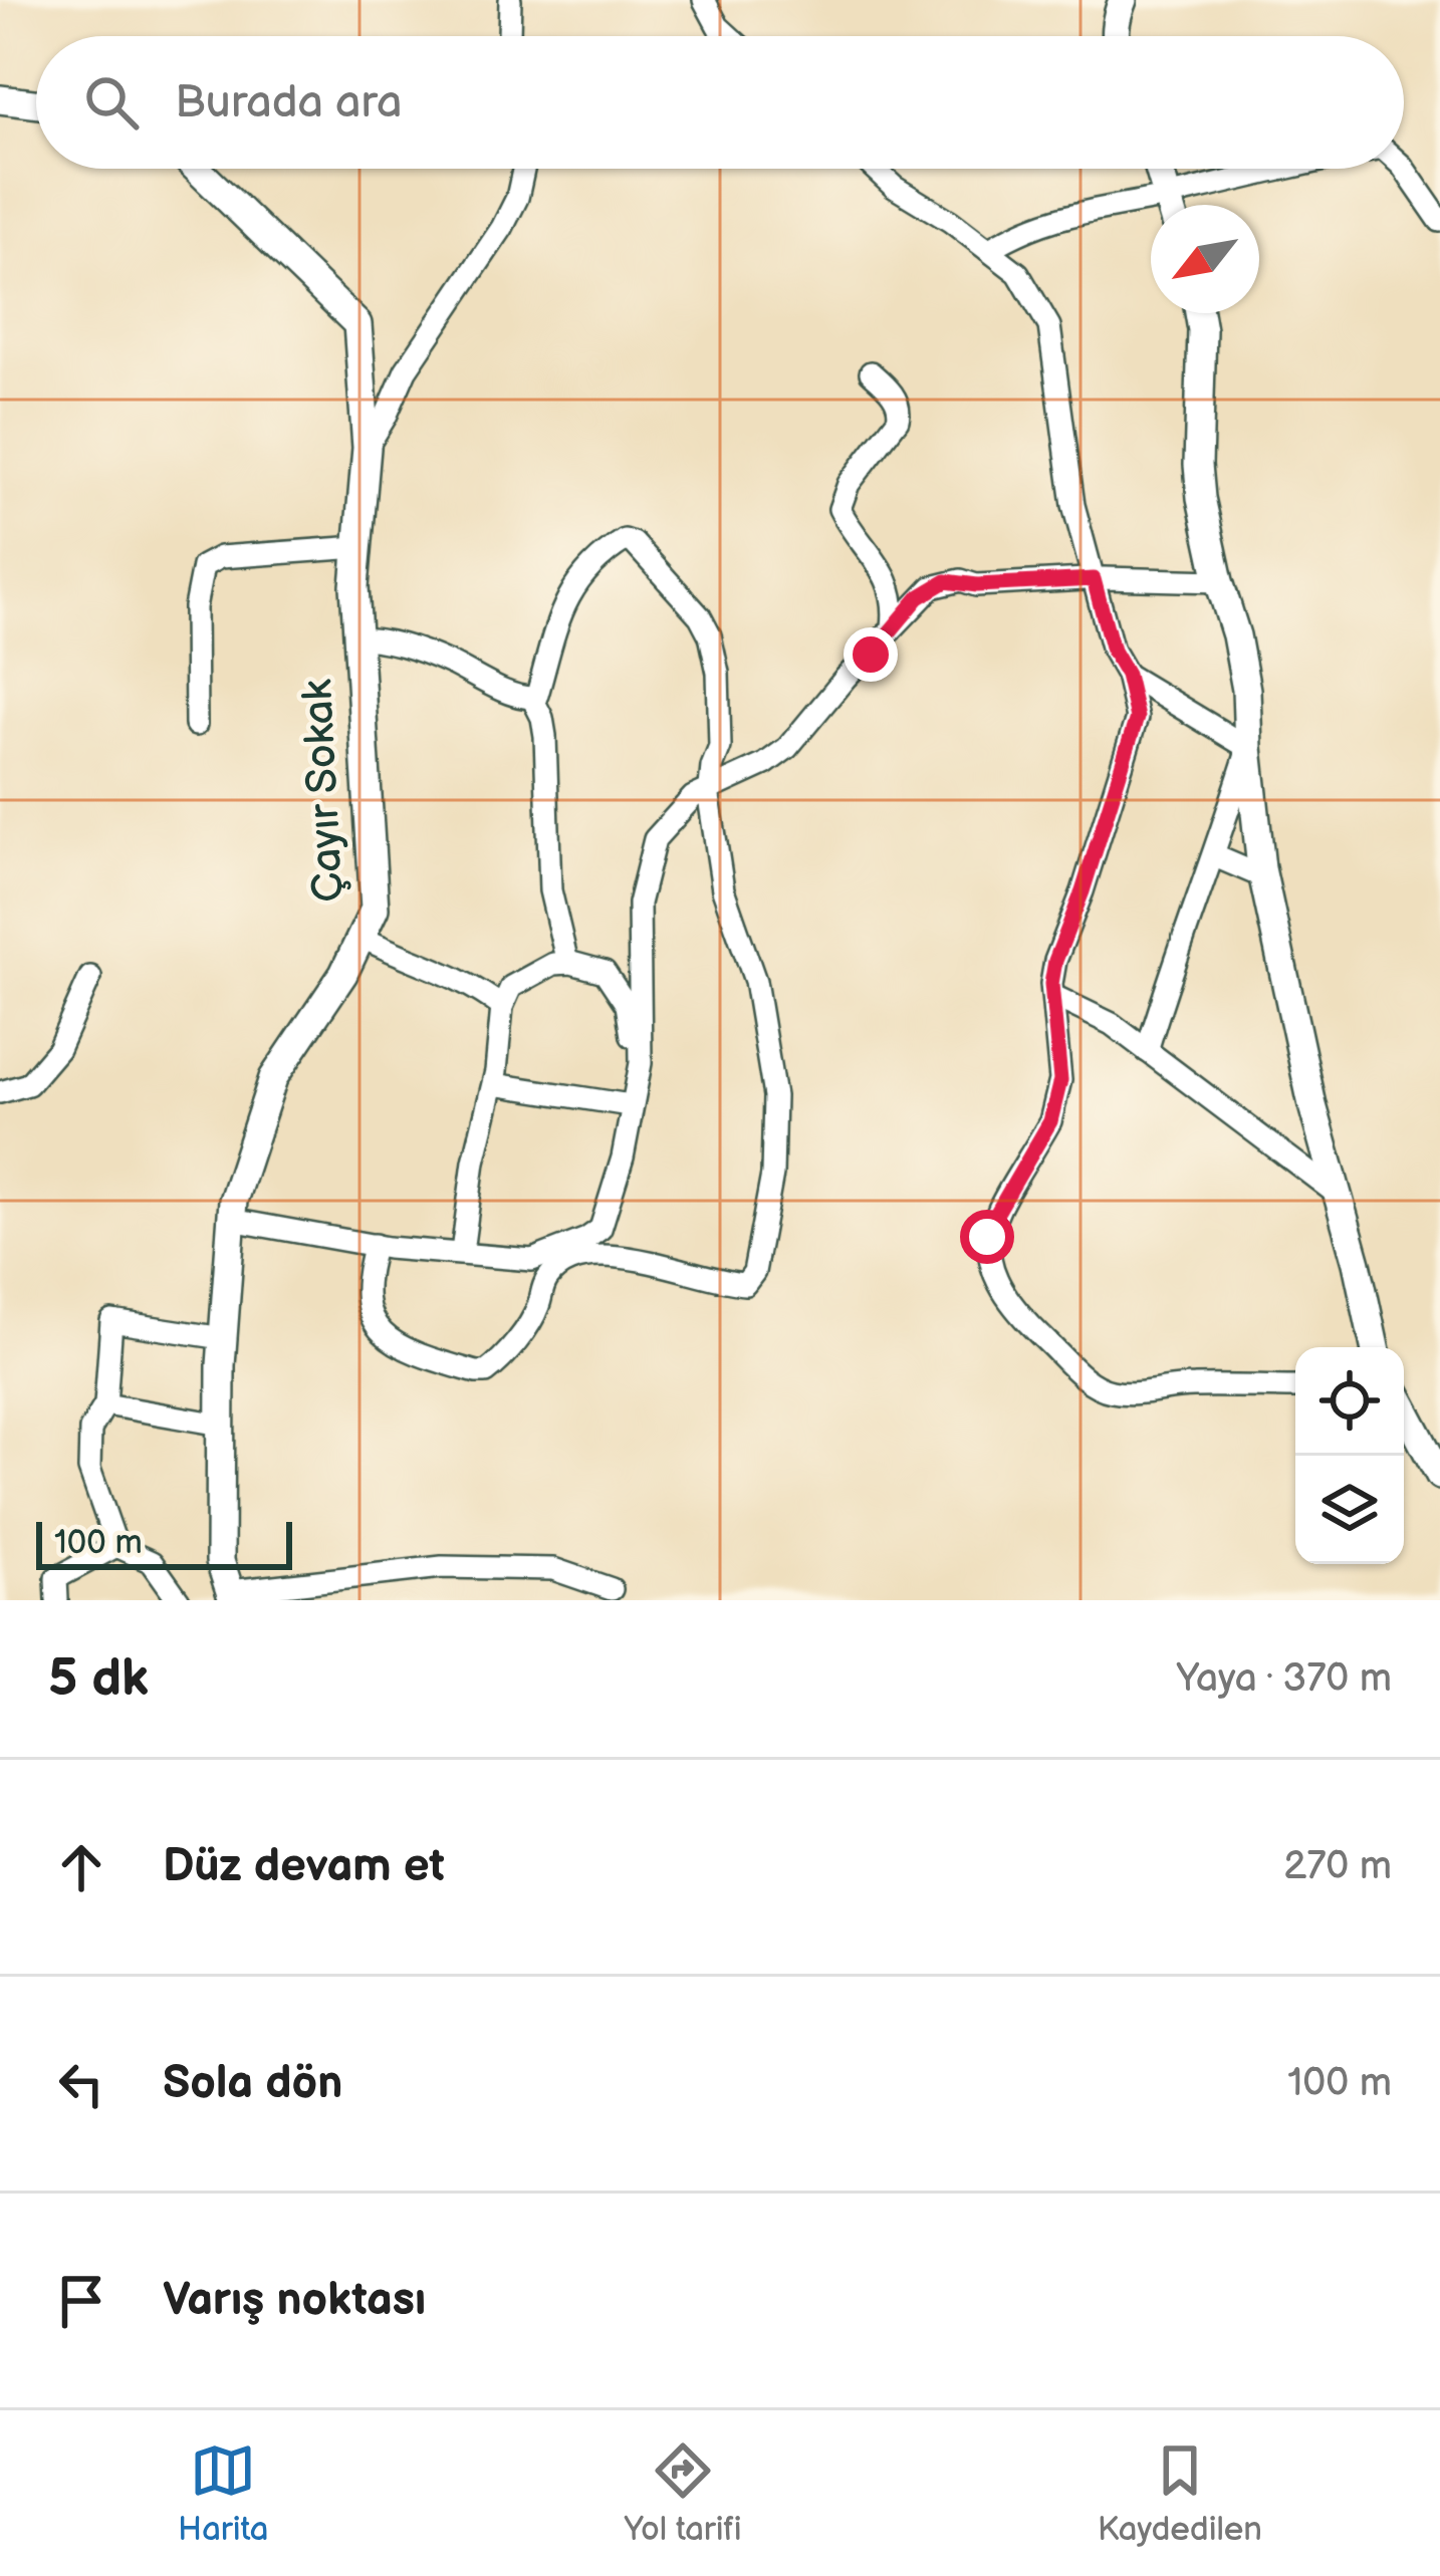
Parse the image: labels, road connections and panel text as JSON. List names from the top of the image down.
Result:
{
  "streets": {
    "street": ["Çayır Sokak"]
  },
  "scale_bar": "100 m",
  "north": "bottom left",
  "page": {
    "search": "Burada ara",
    "scale": "100 m",
    "heading": ["5 dk", "Yaya · 370 m"],
    "list": [
      ["Düz devam et", "270 m"],
      ["Sola dön", "100 m"],
      "Varış noktası"
    ],
    "nav": ["Harita", "Yol tarifi", "Kaydedilen"]
  }
}
